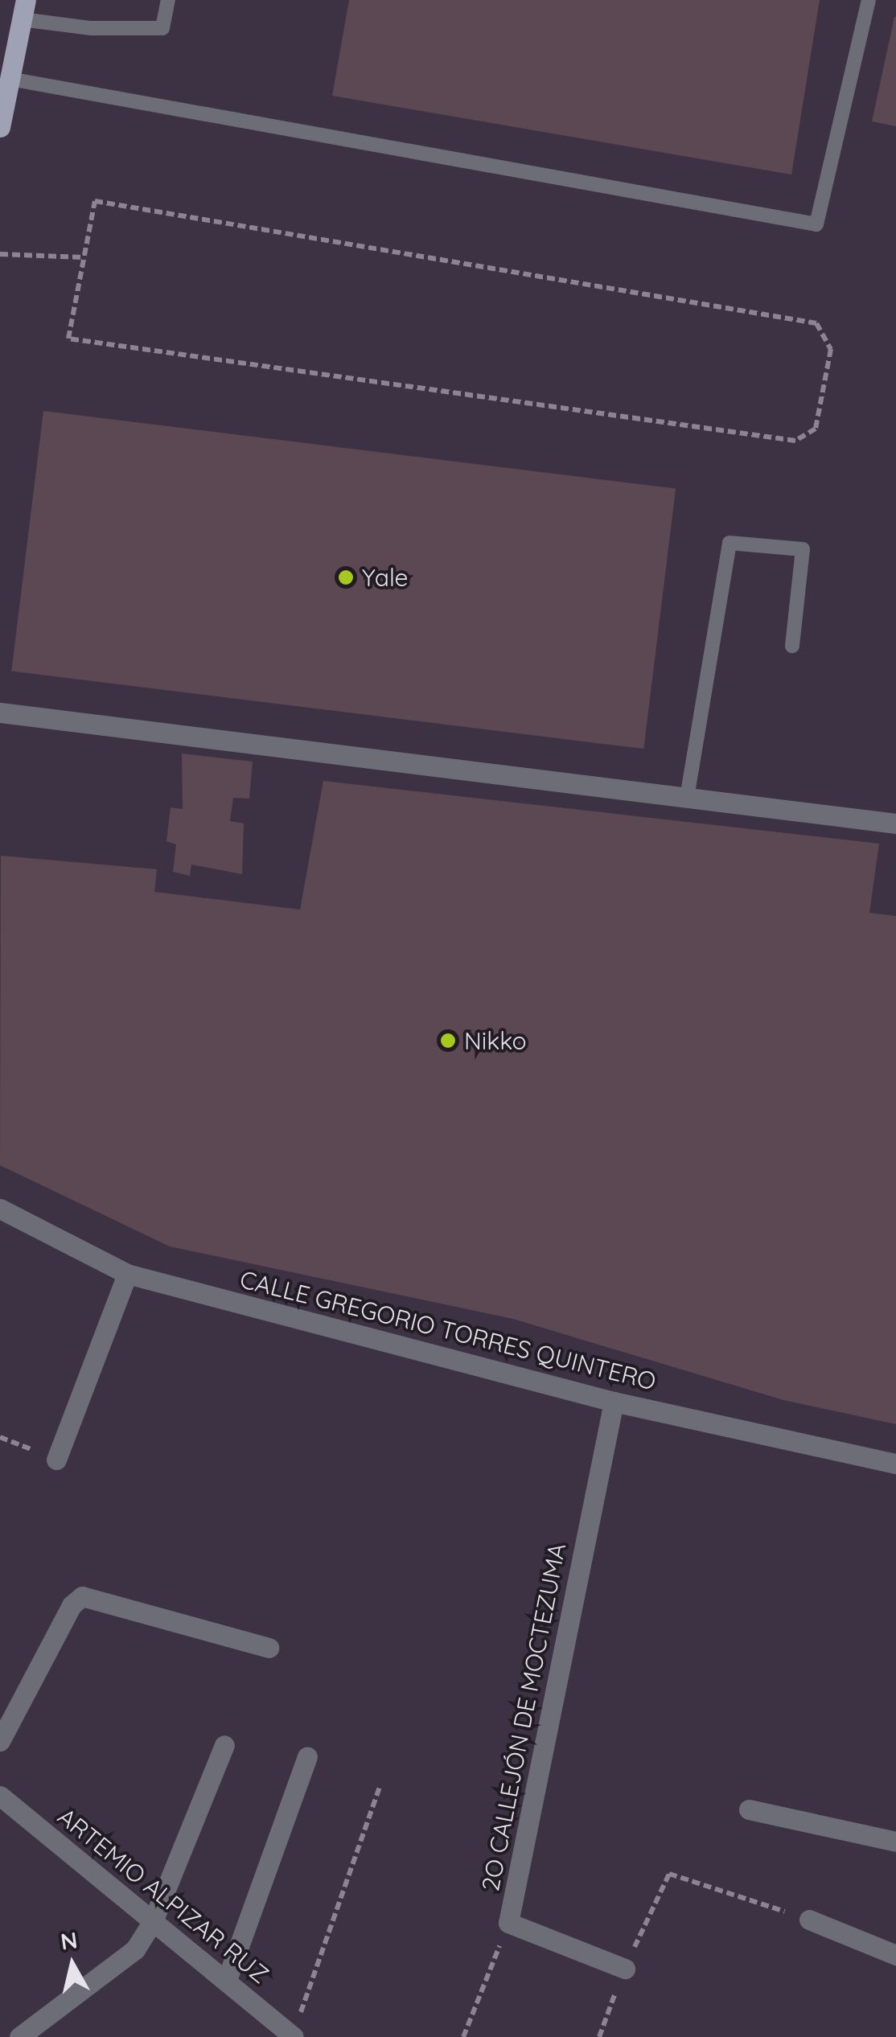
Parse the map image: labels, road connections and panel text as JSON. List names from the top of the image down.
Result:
{
  "streets": {
    "street": ["CALLE GREGORIO TORRES QUINTERO", "2O CALLEJÓN DE MOCTEZUMA", "ARTEMIO ALPIZAR RUZ"]
  },
  "crossings": [
    ["CALLE GREGORIO TORRES QUINTERO", "2O CALLEJÓN DE MOCTEZUMA"]
  ],
  "places": ["Yale", "Nikko"],
  "north": "top"
}
